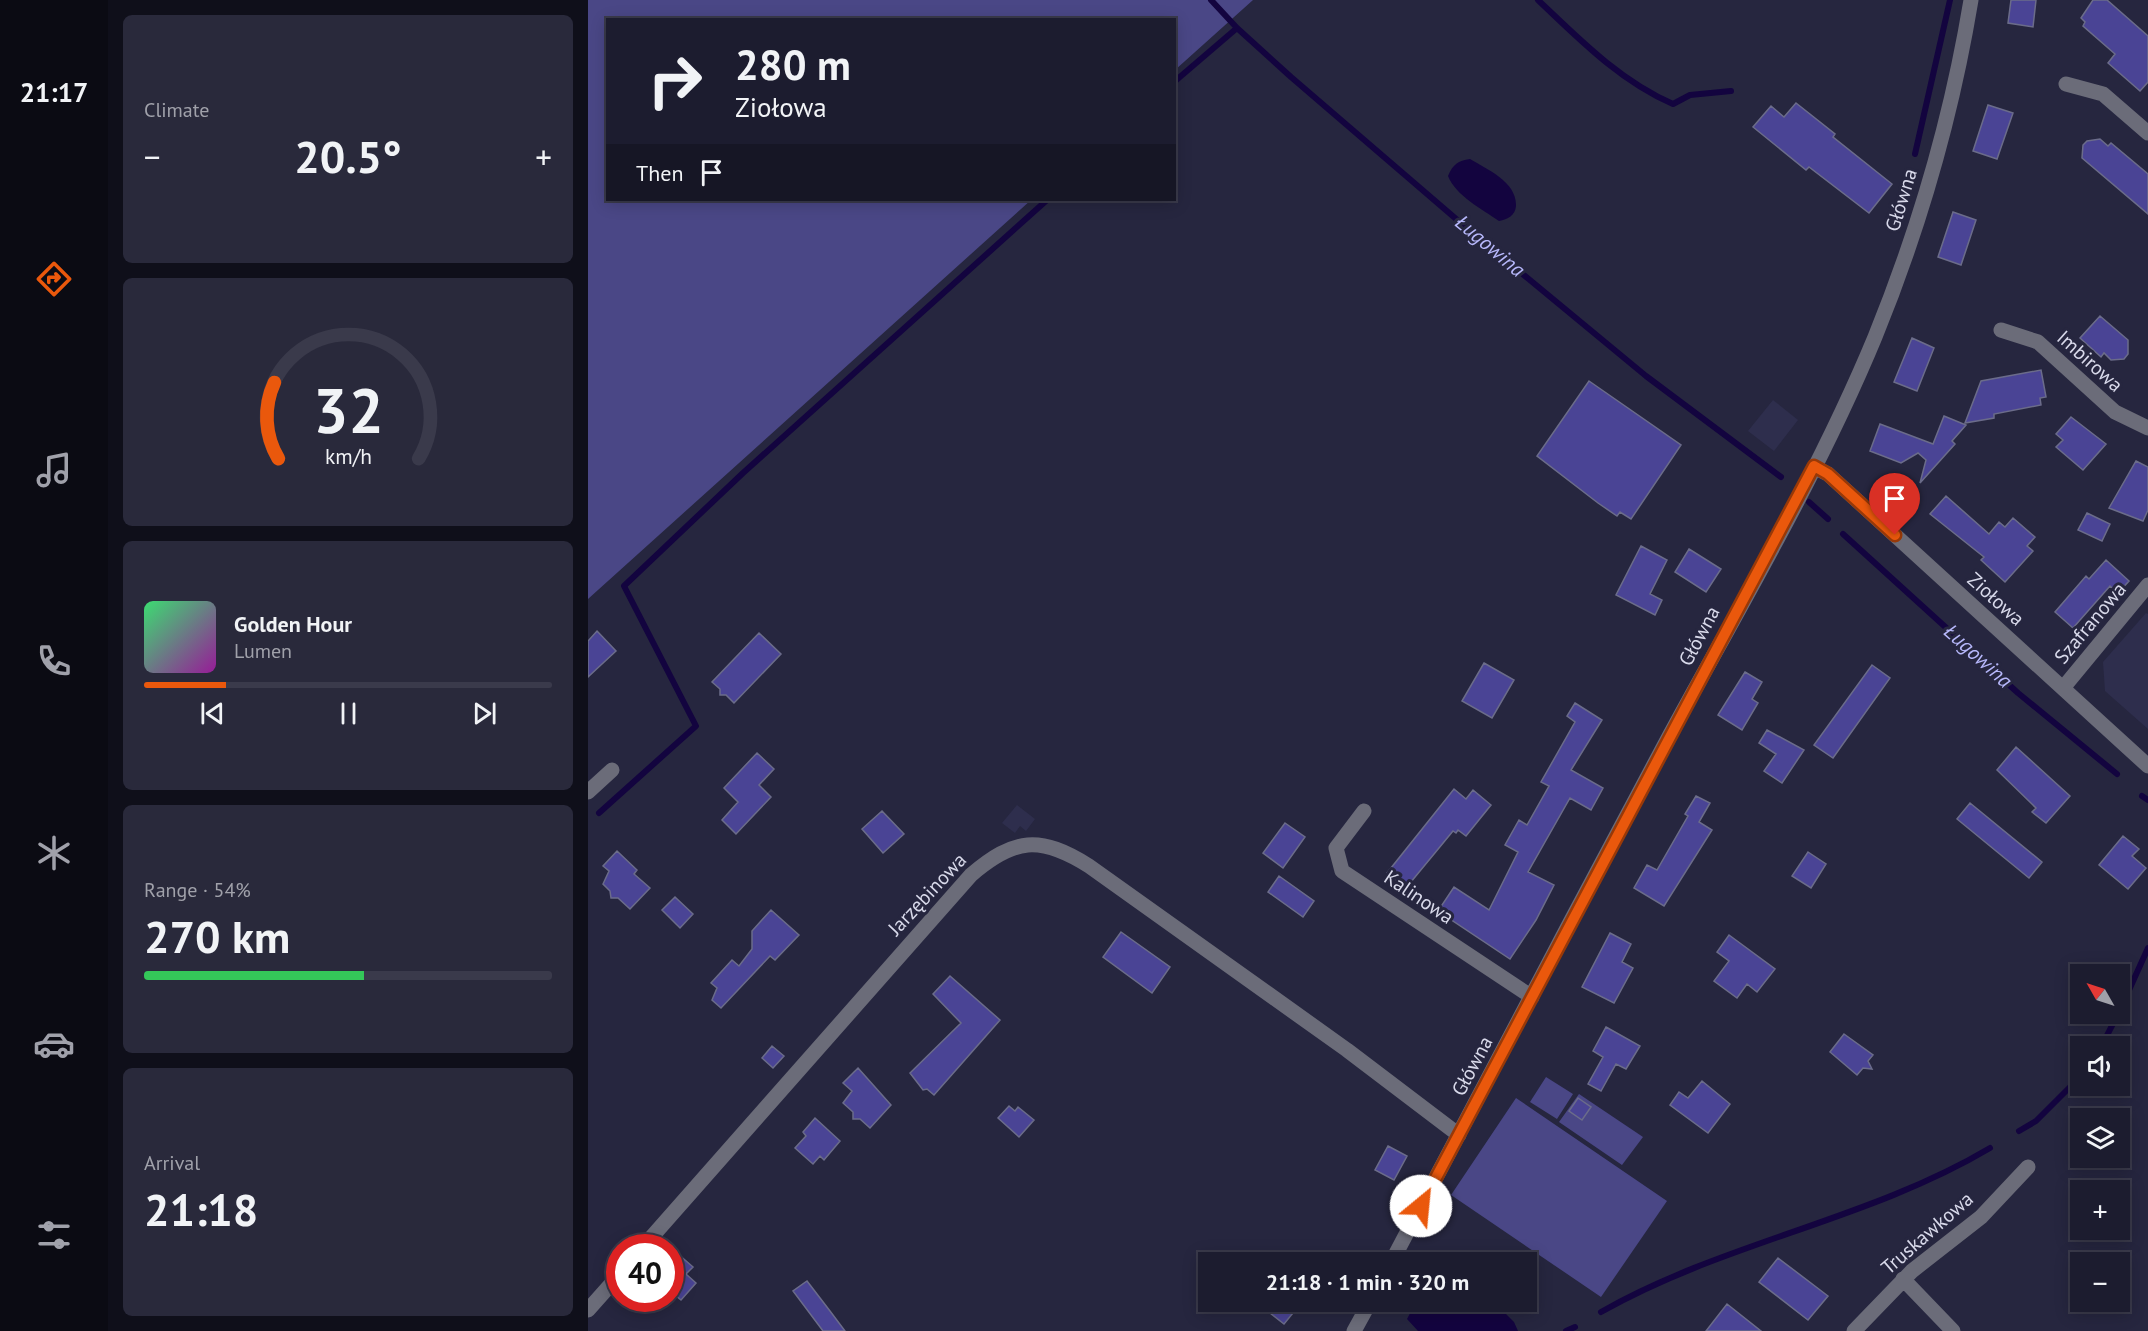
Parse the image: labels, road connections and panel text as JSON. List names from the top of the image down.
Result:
{
  "streets": {
    "street": [
      "Główna",
      "Imbirowa",
      "Ziołowa",
      "Szafranowa",
      "Jarzębinowa",
      "Kalinowa",
      "Truskawkowa"
    ]
  },
  "crossings": [
    ["Główna", "Ziołowa"],
    ["Główna", "Jarzębinowa"],
    ["Główna", "Kalinowa"],
    ["Ziołowa", "Szafranowa"]
  ],
  "water": ["Ługowina"],
  "north": "top left",
  "page": {
    "tabs": "21:17",
    "tile": [
      "Climate",
      ["Range · 54%", "270 km"],
      ["Arrival", "21:18"]
    ],
    "turn": ["280 m", "Ziołowa"],
    "heat": ["−", "20.5°", "+"],
    "then": "Then",
    "song": ["Golden Hour", "Lumen"],
    "map_buttons": ["+", "−"],
    "limit": "40",
    "trip": "21:18 · 1 min · 320 m",
    "gauge": ["32", "km/h"]
  }
}
